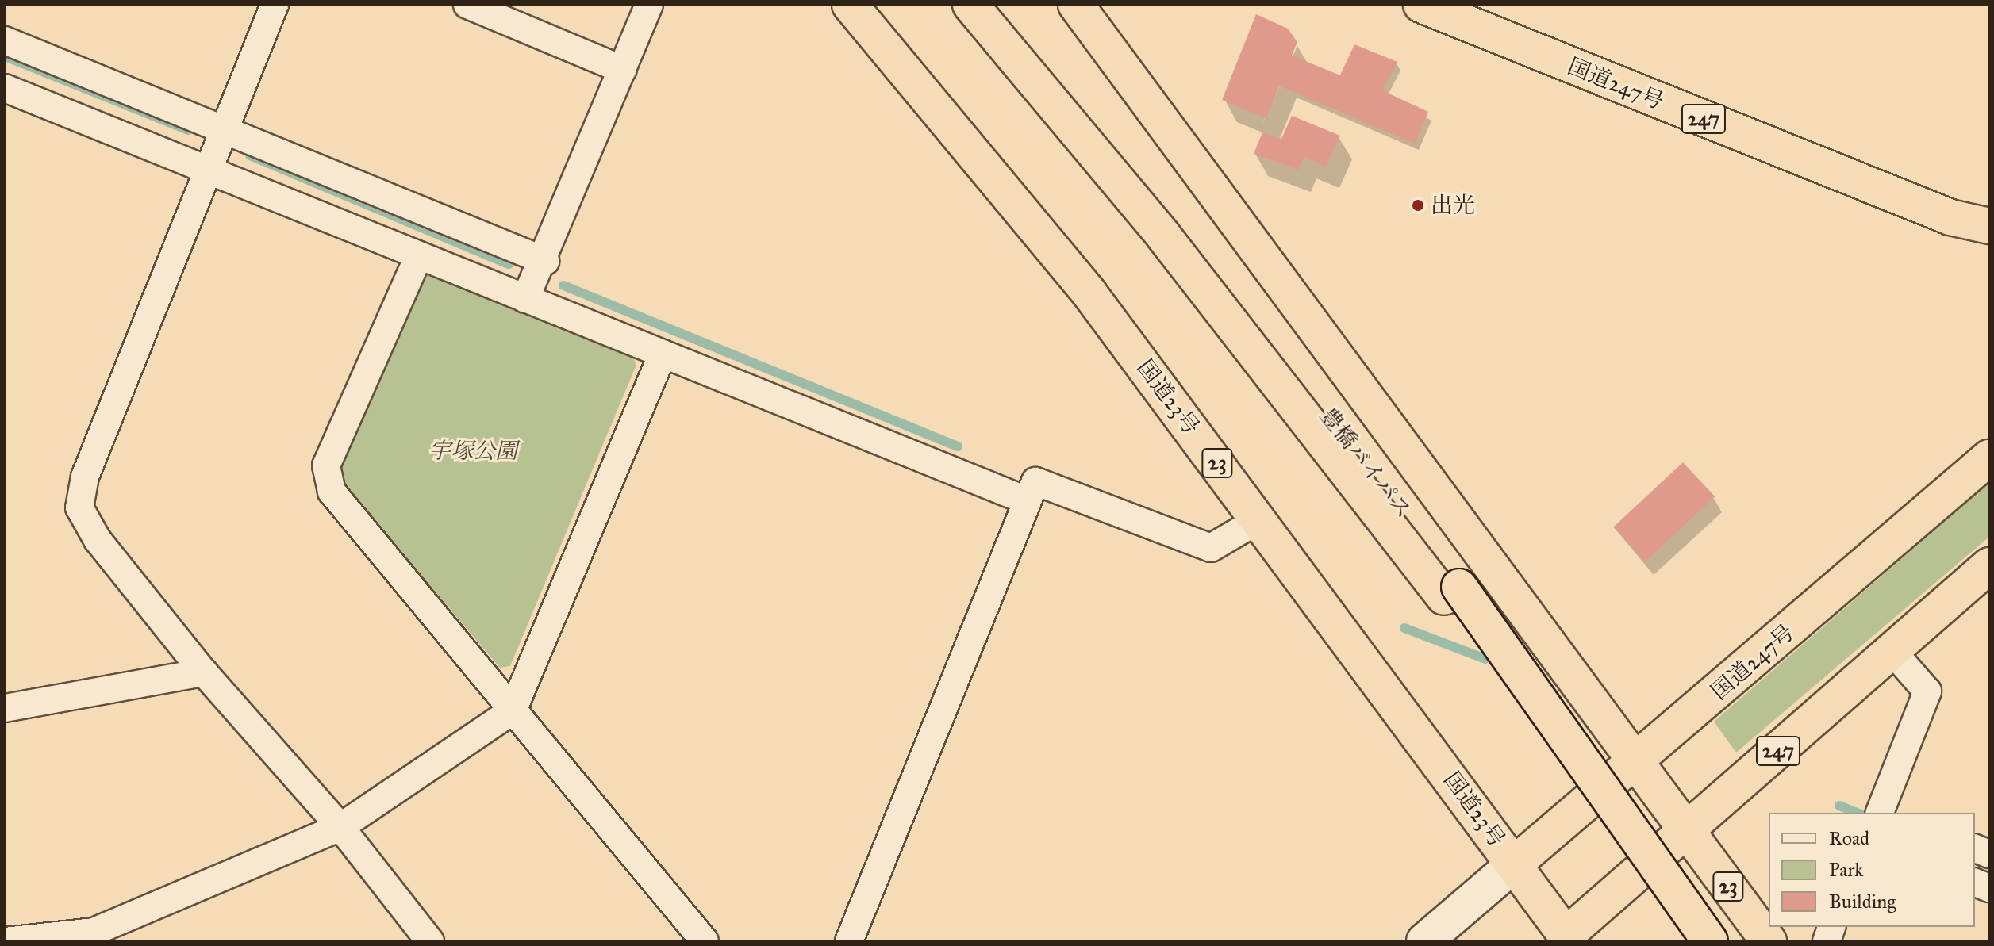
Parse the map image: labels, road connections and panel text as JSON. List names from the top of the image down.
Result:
{
  "streets": {
    "highway": [
      "国道247号",
      "247",
      "国道23号",
      "23",
      "豊橋バイパス"
    ]
  },
  "crossings": [
    ["国道247号", "国道23号"],
    ["国道247号", "23"],
    ["247", "国道23号"],
    ["247", "23"]
  ],
  "parks": ["宇塚公園"],
  "places": ["出光"],
  "legend": ["Road", "Park", "Building"]
}
